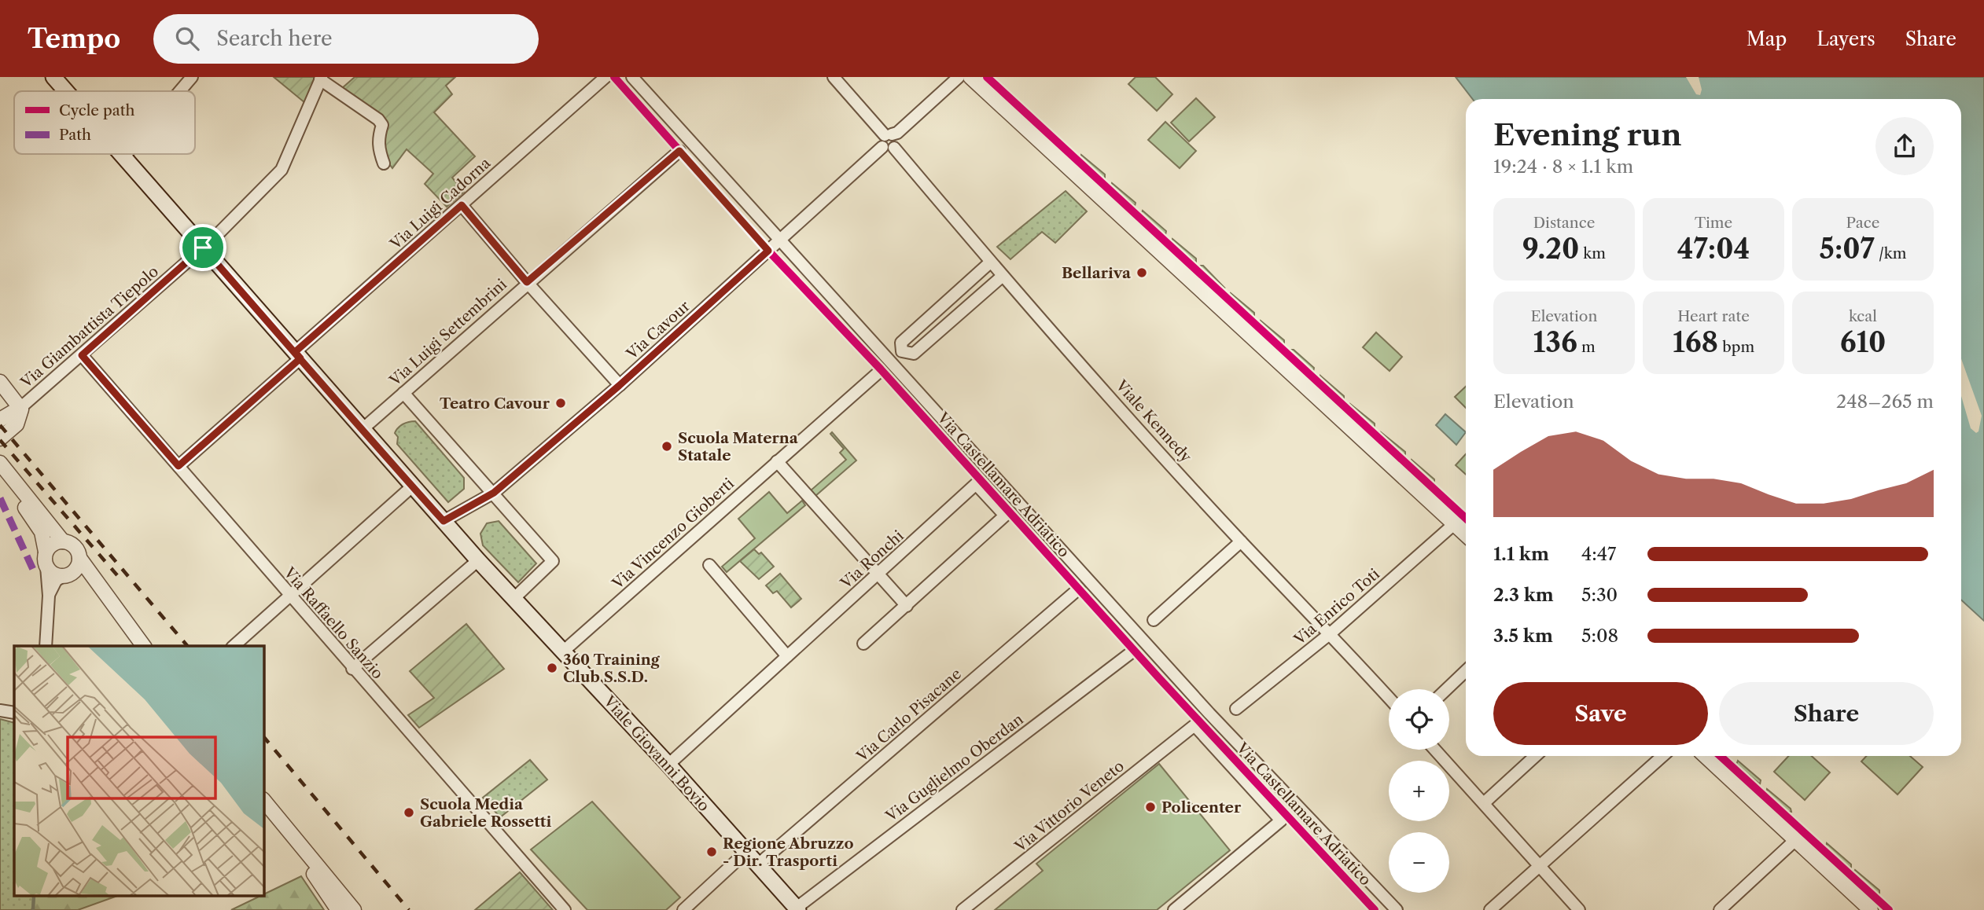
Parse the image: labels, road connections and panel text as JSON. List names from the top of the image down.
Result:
{
  "streets": {
    "main road": ["Viale Giovanni Bovio"],
    "street": [
      "Via Luigi Cadorna",
      "Via Giambattista Tiepolo",
      "Via Cavour",
      "Via Luigi Settembrini",
      "Viale Kennedy",
      "Via Castellamare Adriatico",
      "Via Vincenzo Gioberti",
      "Via Ronchi",
      "Via Enrico Toti",
      "Via Raffaello Sanzio",
      "Via Carlo Pisacane",
      "Via Guglielmo Oberdan",
      "Via Vittorio Veneto"
    ]
  },
  "crossings": [
    ["Via Luigi Cadorna", "Via Raffaello Sanzio"],
    ["Via Luigi Cadorna", "Viale Giovanni Bovio"],
    ["Via Giambattista Tiepolo", "Via Raffaello Sanzio"],
    ["Via Giambattista Tiepolo", "Viale Giovanni Bovio"],
    ["Via Cavour", "Viale Kennedy"],
    ["Via Cavour", "Via Castellamare Adriatico"],
    ["Via Cavour", "Viale Giovanni Bovio"],
    ["Via Luigi Settembrini", "Viale Giovanni Bovio"],
    ["Viale Kennedy", "Via Enrico Toti"],
    ["Via Vincenzo Gioberti", "Viale Giovanni Bovio"],
    ["Via Ronchi", "Viale Giovanni Bovio"],
    ["Via Carlo Pisacane", "Viale Giovanni Bovio"],
    ["Viale Giovanni Bovio", "Via Guglielmo Oberdan"]
  ],
  "places": [
    "Bellariva",
    "Teatro Cavour",
    "Scuola Materna Statale",
    "360 Training Club S.S.D.",
    "Policenter",
    "Scuola Media Gabriele Rossetti",
    "Regione Abruzzo - Dir. Trasporti"
  ],
  "legend": ["Cycle path", "Path"],
  "page": {
    "header": "Tempo",
    "search": "Search here",
    "nav": ["Map", "Layers", "Share"],
    "heading": ["Evening run", "19:24 · 8 × 1.1 km"],
    "stats": [
      ["Distance", "9.20 km"],
      ["Time", "47:04"],
      ["Pace", "5:07 /km"],
      ["Elevation", "136 m"],
      ["Heart rate", "168 bpm"],
      ["kcal", "610"]
    ],
    "chart": ["Elevation", "248–265 m"],
    "list": [
      {
        "name": "1.1 km",
        "note": "4:47"
      },
      {
        "name": "2.3 km",
        "note": "5:30"
      },
      {
        "name": "3.5 km",
        "note": "5:08"
      }
    ],
    "buttons": ["Save", "Share"],
    "map_buttons": ["+", "−"]
  }
}
